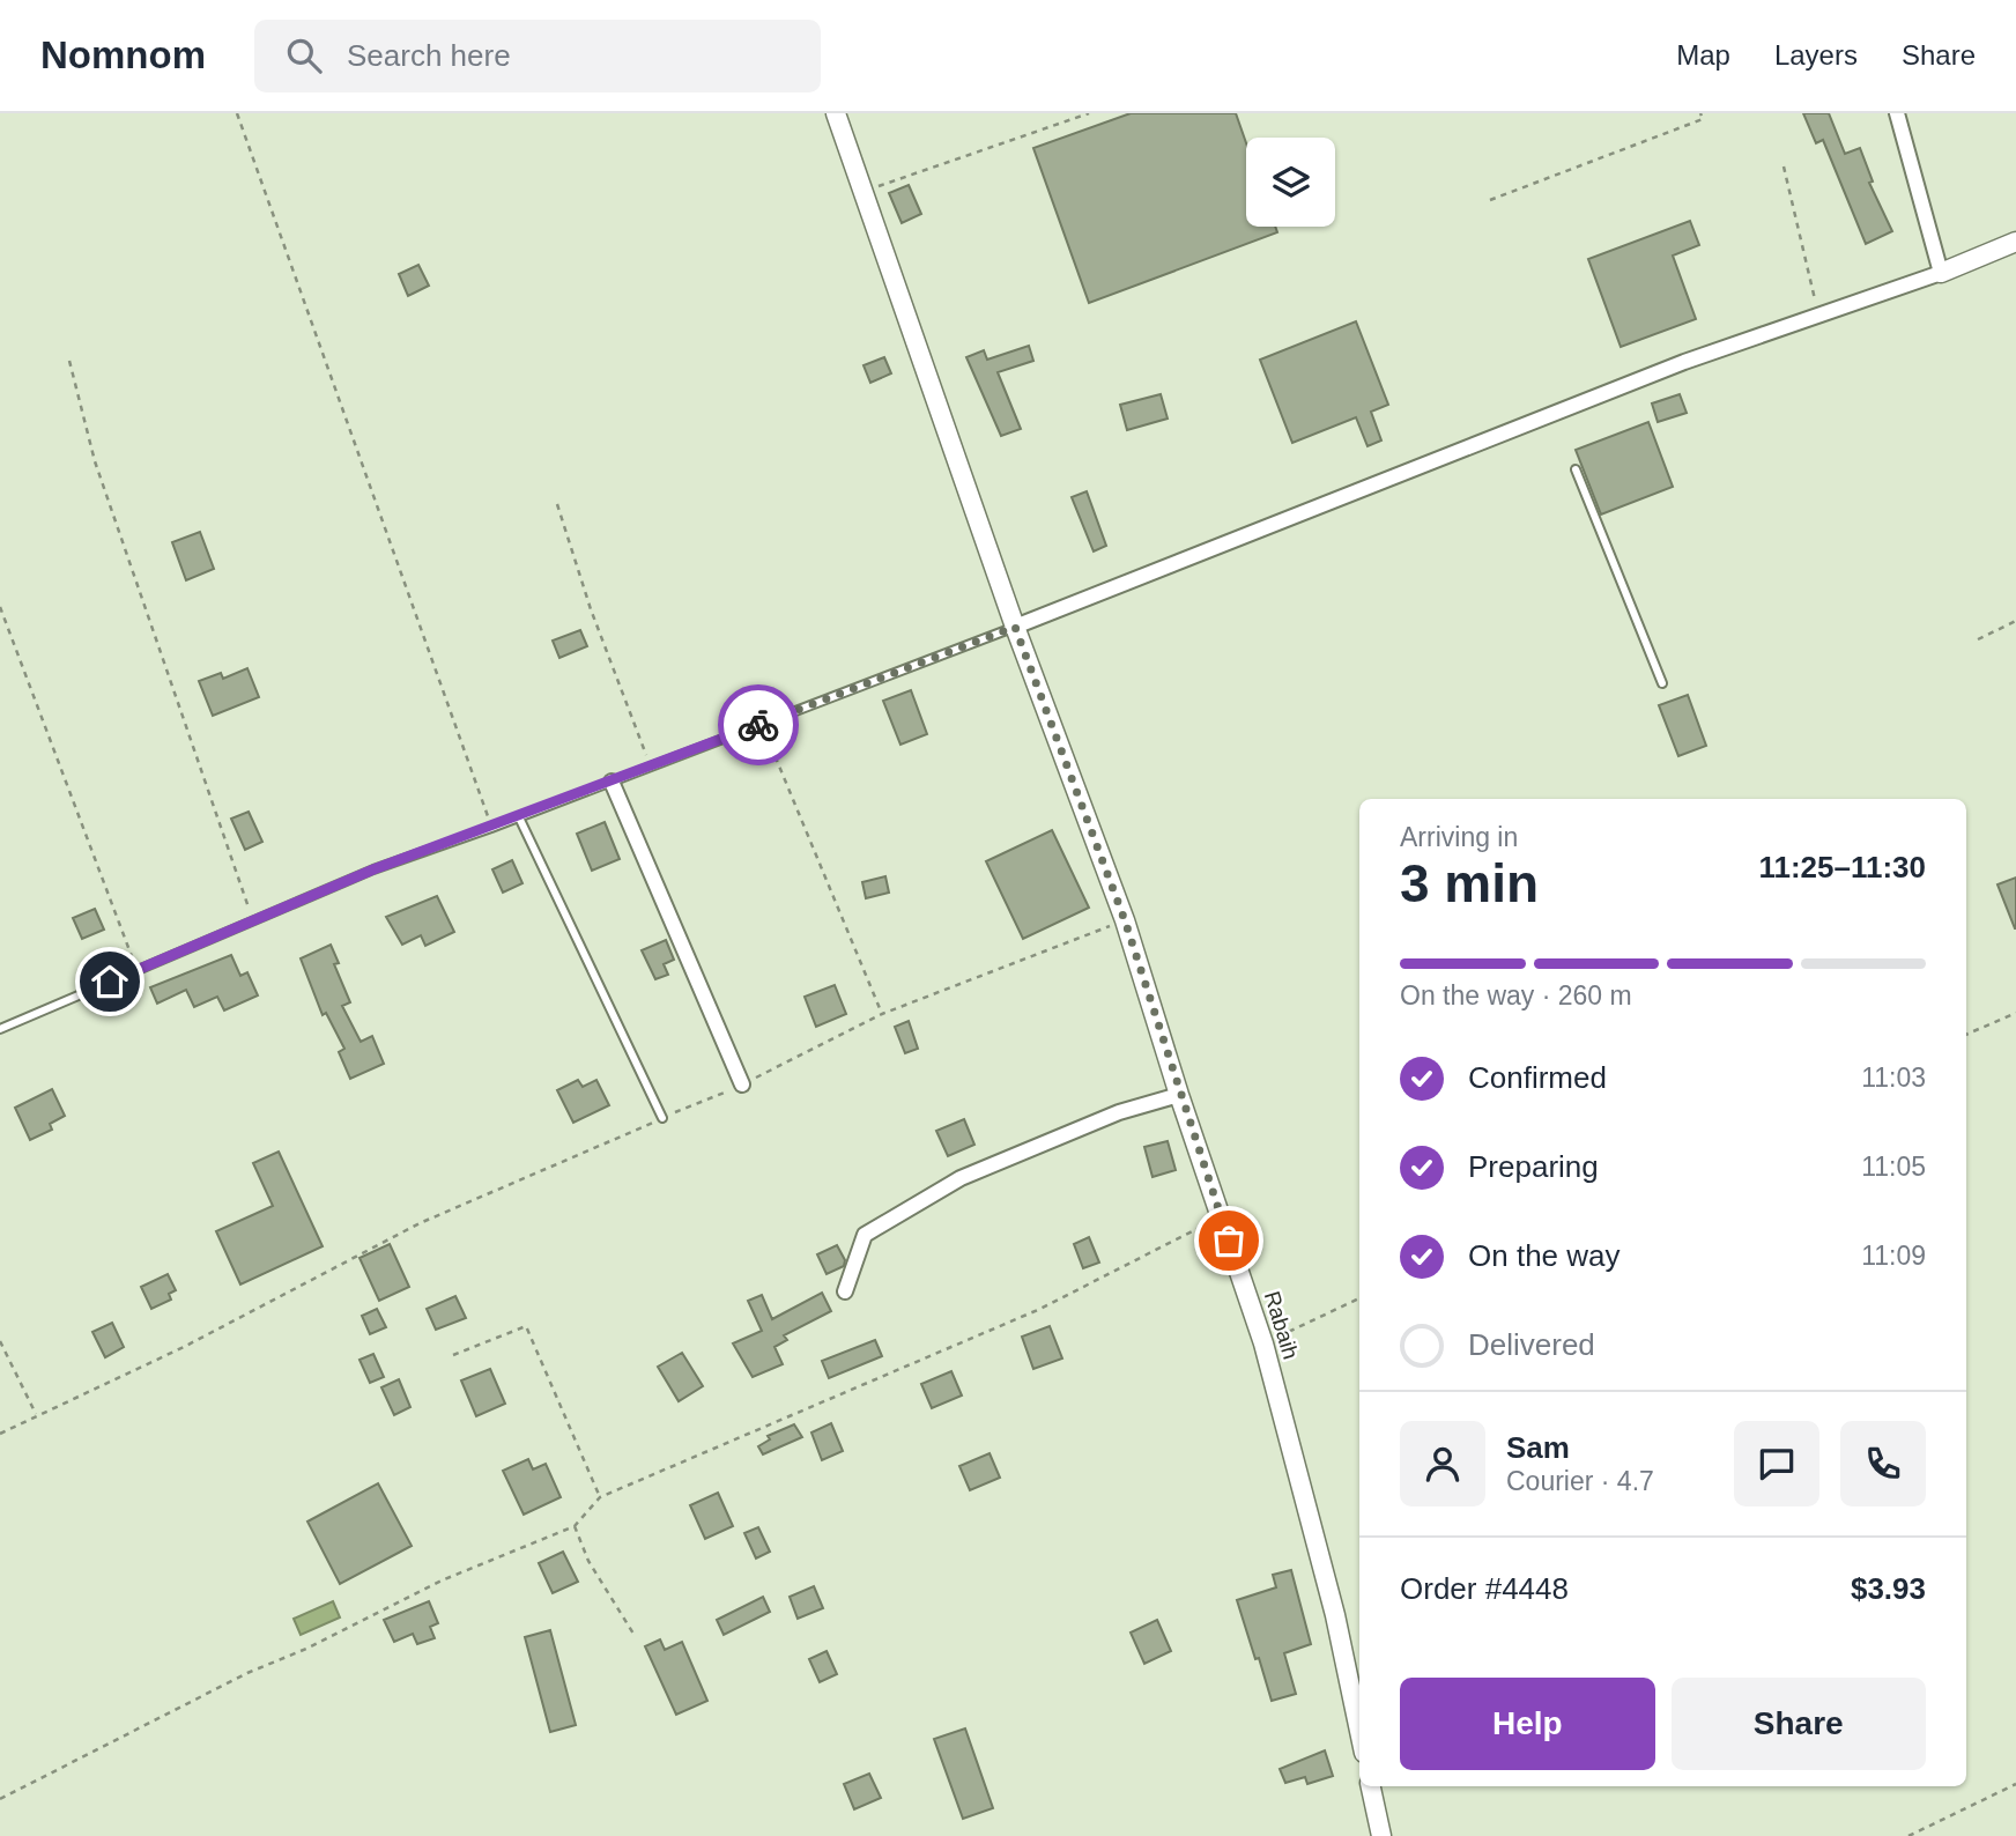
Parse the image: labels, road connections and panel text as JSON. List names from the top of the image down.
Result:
{
  "streets": {
    "street": ["Rabaih"]
  },
  "page": {
    "header": "Nomnom",
    "search": "Search here",
    "nav": ["Map", "Layers", "Share"],
    "heading": ["3 min", "Arriving in", "11:25–11:30"],
    "panel": [
      "Sam",
      "Courier · 4.7",
      "Order #4448",
      "$3.93"
    ],
    "bar": "On the way · 260 m",
    "list": [
      ["Confirmed", "11:03"],
      ["Preparing", "11:05"],
      ["On the way", "11:09"],
      "Delivered"
    ],
    "buttons": ["Help", "Share"]
  }
}
